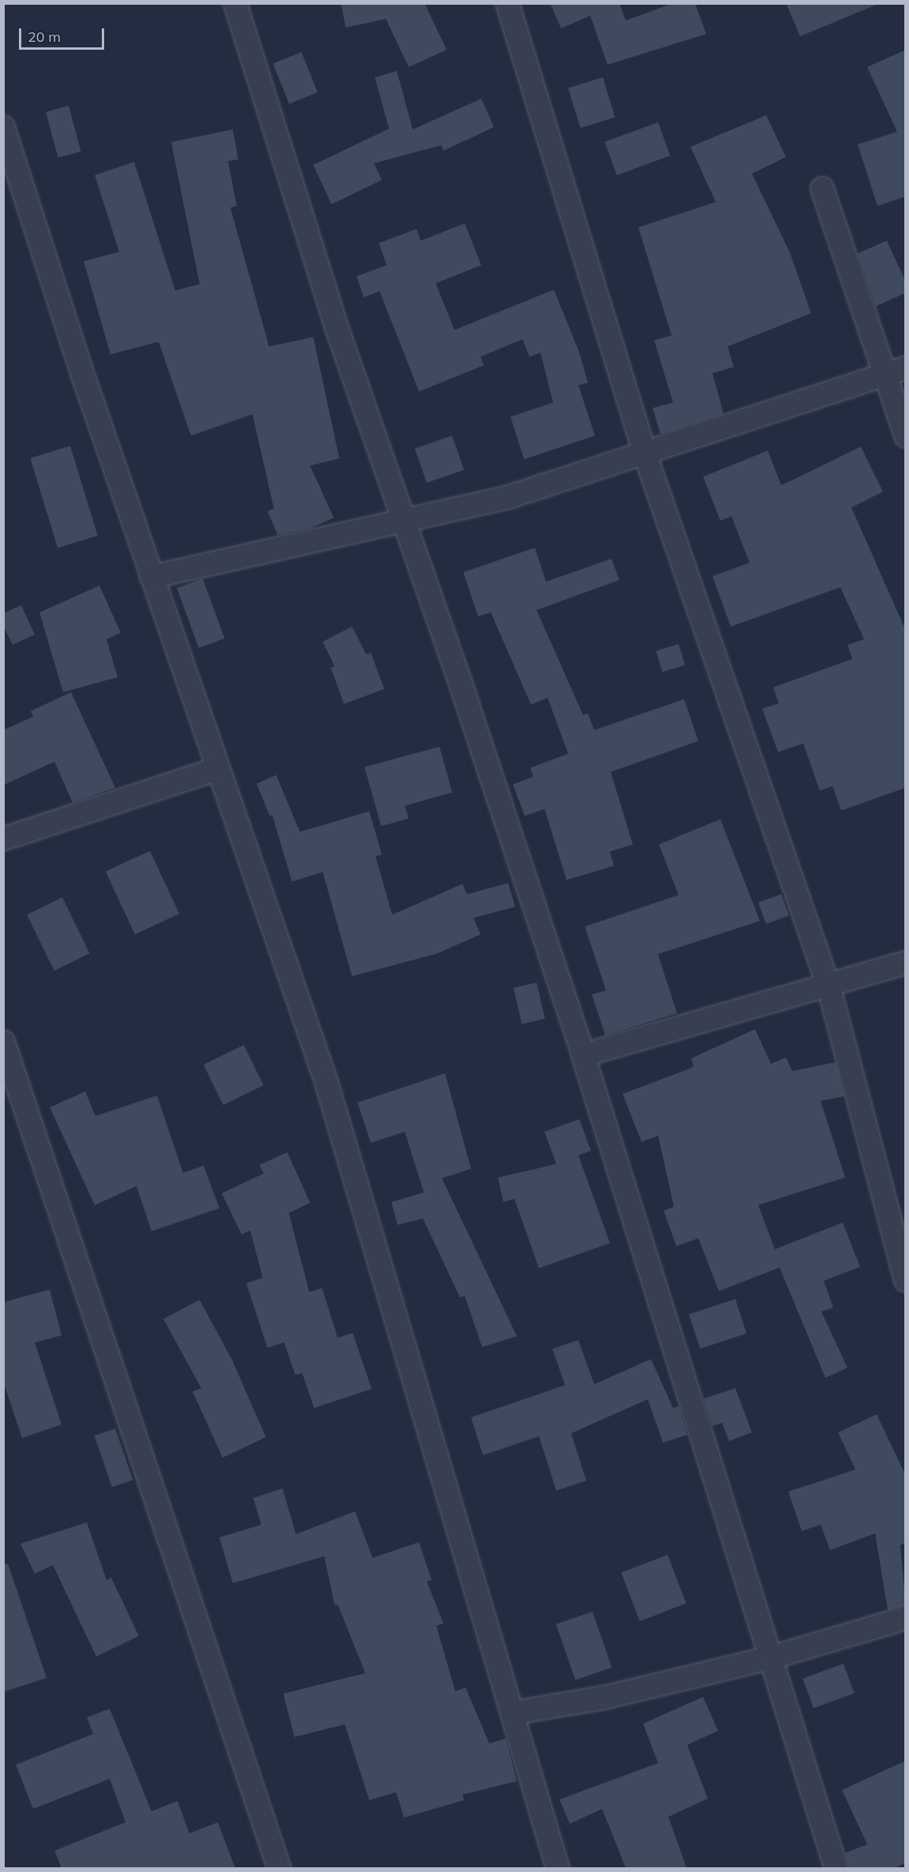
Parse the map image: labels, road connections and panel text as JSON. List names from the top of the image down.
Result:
{
  "scale_bar": "20 m"
}
